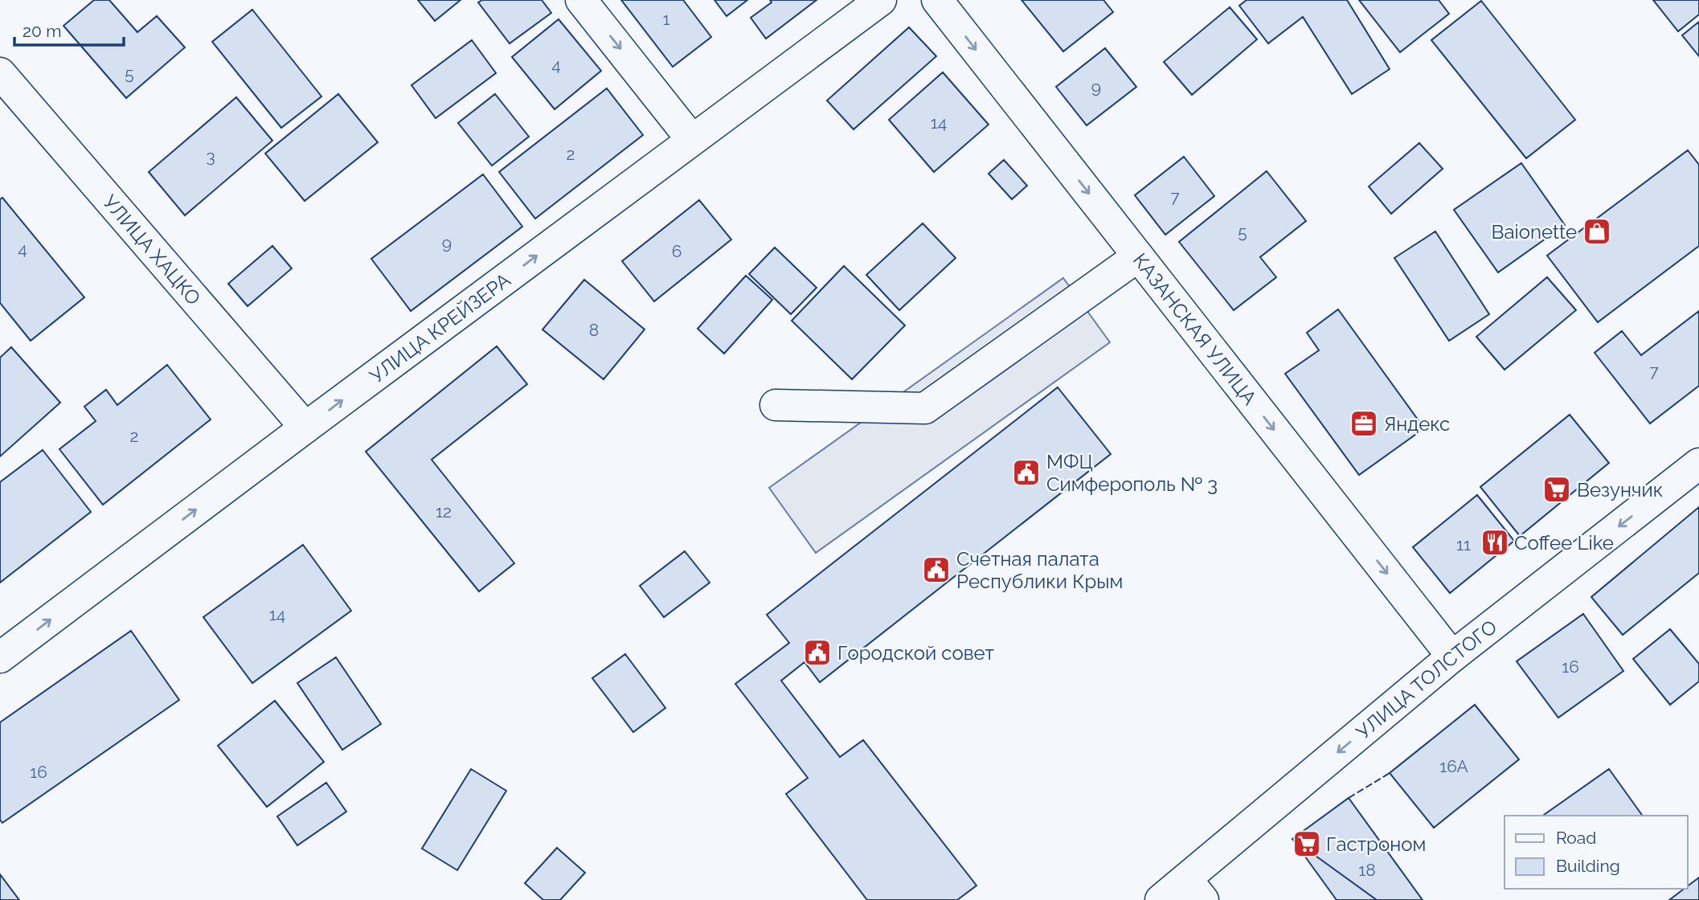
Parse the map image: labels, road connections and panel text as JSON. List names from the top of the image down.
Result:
{
  "streets": {
    "street": [
      "УЛИЦА ХАЦКО",
      "УЛИЦА КРЕЙЗЕРА",
      "КАЗАНСКАЯ УЛИЦА",
      "УЛИЦА ТОЛСТОГО"
    ]
  },
  "crossings": [
    ["УЛИЦА ХАЦКО", "УЛИЦА КРЕЙЗЕРА"],
    ["КАЗАНСКАЯ УЛИЦА", "УЛИЦА ТОЛСТОГО"]
  ],
  "one_way": ["УЛИЦА КРЕЙЗЕРА", "КАЗАНСКАЯ УЛИЦА", "УЛИЦА ТОЛСТОГО"],
  "places": {
    "shop": ["Baionette"],
    "office": ["Яндекс"],
    "public building": ["МФЦ Симферополь № 3", "Счетная палата Республики Крым", "Городской совет"],
    "supermarket": ["Везунчик", "Гастроном"],
    "restaurant": ["Coffee Like"]
  },
  "house_numbers": [
    "1",
    "4",
    "5",
    "9",
    "14",
    "2",
    "3",
    "7",
    "5",
    "9",
    "4",
    "6",
    "8",
    "7",
    "2",
    "12",
    "11",
    "14",
    "16",
    "16А",
    "16",
    "18"
  ],
  "legend": ["Road", "Building"],
  "scale_bar": "20 m"
}
